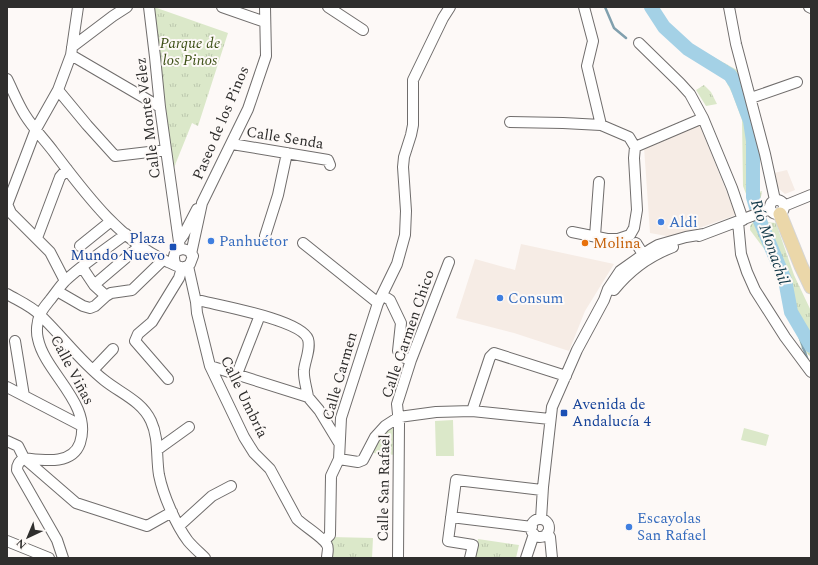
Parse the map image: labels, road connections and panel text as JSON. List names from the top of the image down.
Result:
{
  "streets": {
    "street": [
      "Calle Monte Vélez",
      "Paseo de los Pinos",
      "Calle Senda",
      "Calle Carmen Chico",
      "Calle Viñas",
      "Calle Carmen",
      "Calle Umbría",
      "Calle San Rafael"
    ]
  },
  "crossings": [
    ["Calle Monte Vélez", "Paseo de los Pinos"],
    ["Paseo de los Pinos", "Calle Senda"],
    ["Calle Carmen Chico", "Calle San Rafael"],
    ["Calle Carmen", "Calle Umbría"]
  ],
  "water": ["Río Monachil"],
  "parks": ["Parque de los Pinos"],
  "places": {
    "other": [
      "Aldi",
      "Panhuétor",
      "Molina",
      "Consum",
      "Escayolas San Rafael"
    ],
    "transit": ["Plaza Mundo Nuevo", "Avenida de Andalucía 4"]
  },
  "north": "bottom left"
}
